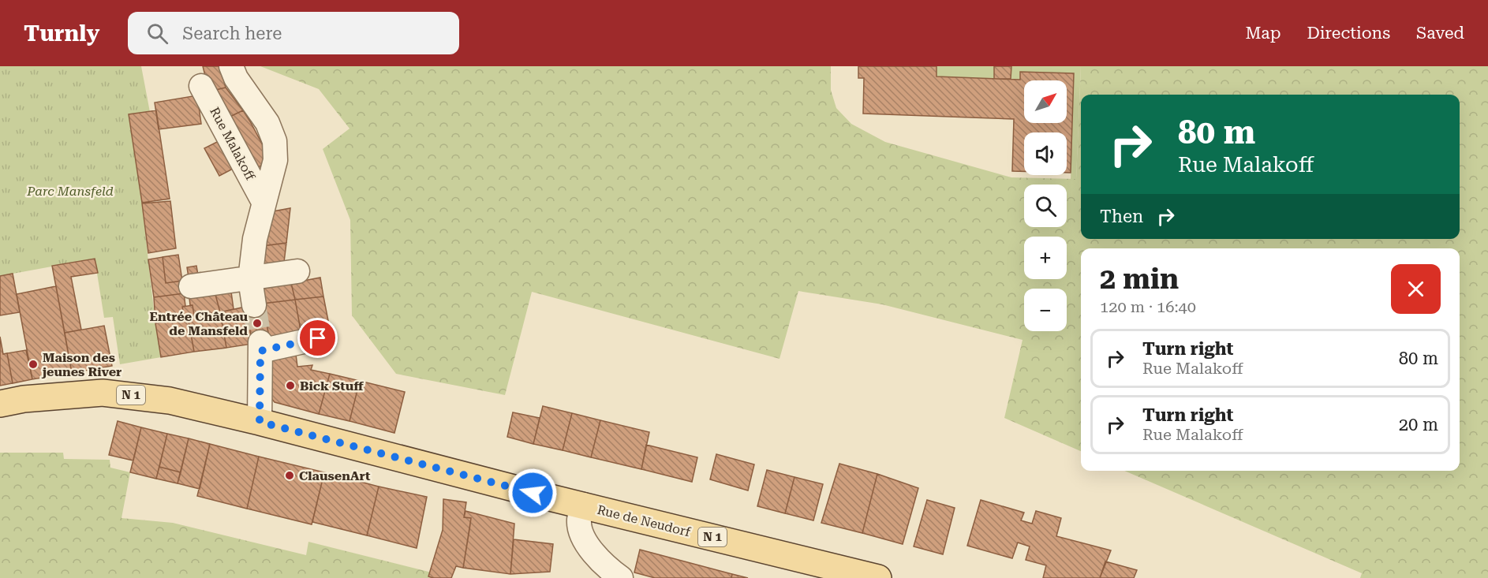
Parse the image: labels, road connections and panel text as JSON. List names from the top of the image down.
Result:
{
  "streets": {
    "main road": ["N 1", "Rue de Neudorf"],
    "street": ["Rue Malakoff"]
  },
  "crossings": [
    ["N 1", "Rue de Neudorf"]
  ],
  "parks": ["Parc Mansfeld"],
  "places": [
    "Entrée Château de Mansfeld",
    "Maison des jeunes River",
    "Bick Stuff",
    "ClausenArt"
  ],
  "north": "top right",
  "page": {
    "header": "Turnly",
    "search": "Search here",
    "nav": ["Map", "Directions", "Saved"],
    "map_buttons": ["+", "−"],
    "turn": ["80 m", "Rue Malakoff"],
    "then": "Then",
    "heading": ["2 min", "120 m · 16:40"],
    "list": [
      {
        "name": "Turn right",
        "note": "Rue Malakoff",
        "value": "80 m"
      },
      {
        "name": "Turn right",
        "note": "Rue Malakoff",
        "value": "20 m"
      }
    ]
  }
}
